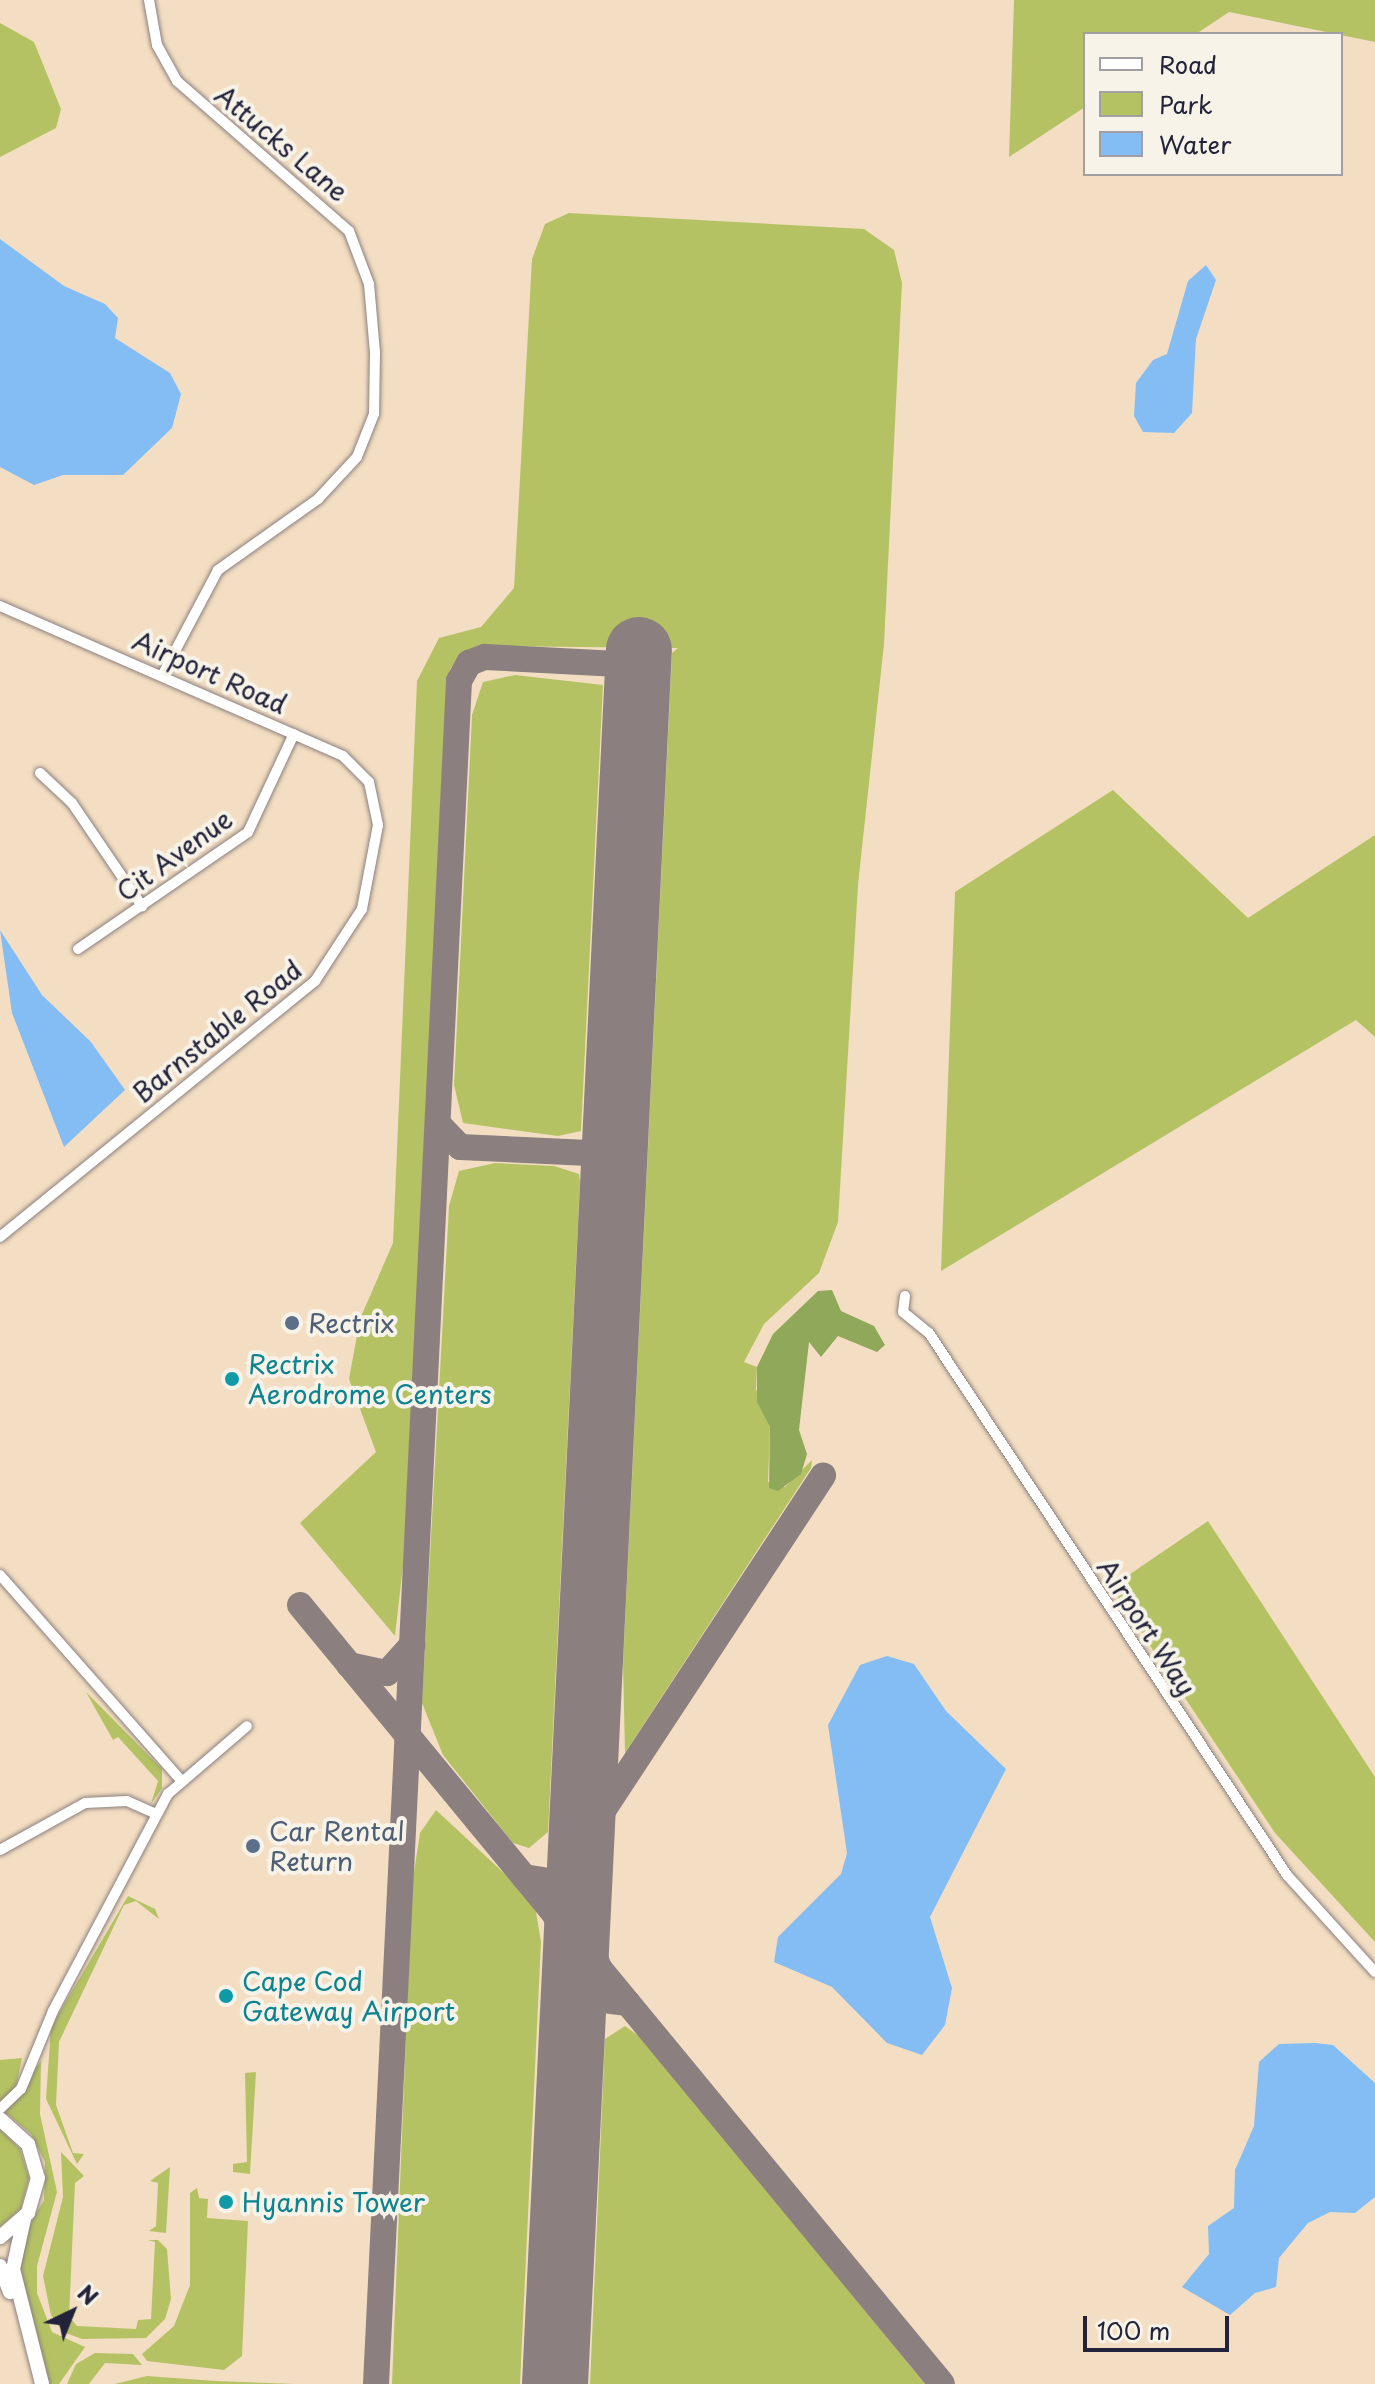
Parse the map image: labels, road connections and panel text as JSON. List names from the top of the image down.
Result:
{
  "streets": {
    "street": [
      "Attucks Lane",
      "Airport Road",
      "Cit Avenue",
      "Barnstable Road",
      "Airport Way"
    ]
  },
  "crossings": [
    ["Attucks Lane", "Airport Road"],
    ["Airport Road", "Cit Avenue"],
    ["Airport Road", "Barnstable Road"]
  ],
  "places": [
    "Rectrix",
    "Rectrix Aerodrome Centers",
    "Car Rental Return",
    "Cape Cod Gateway Airport",
    "Hyannis Tower"
  ],
  "legend": ["Road", "Park", "Water"],
  "scale_bar": "100 m",
  "north": "top right"
}
